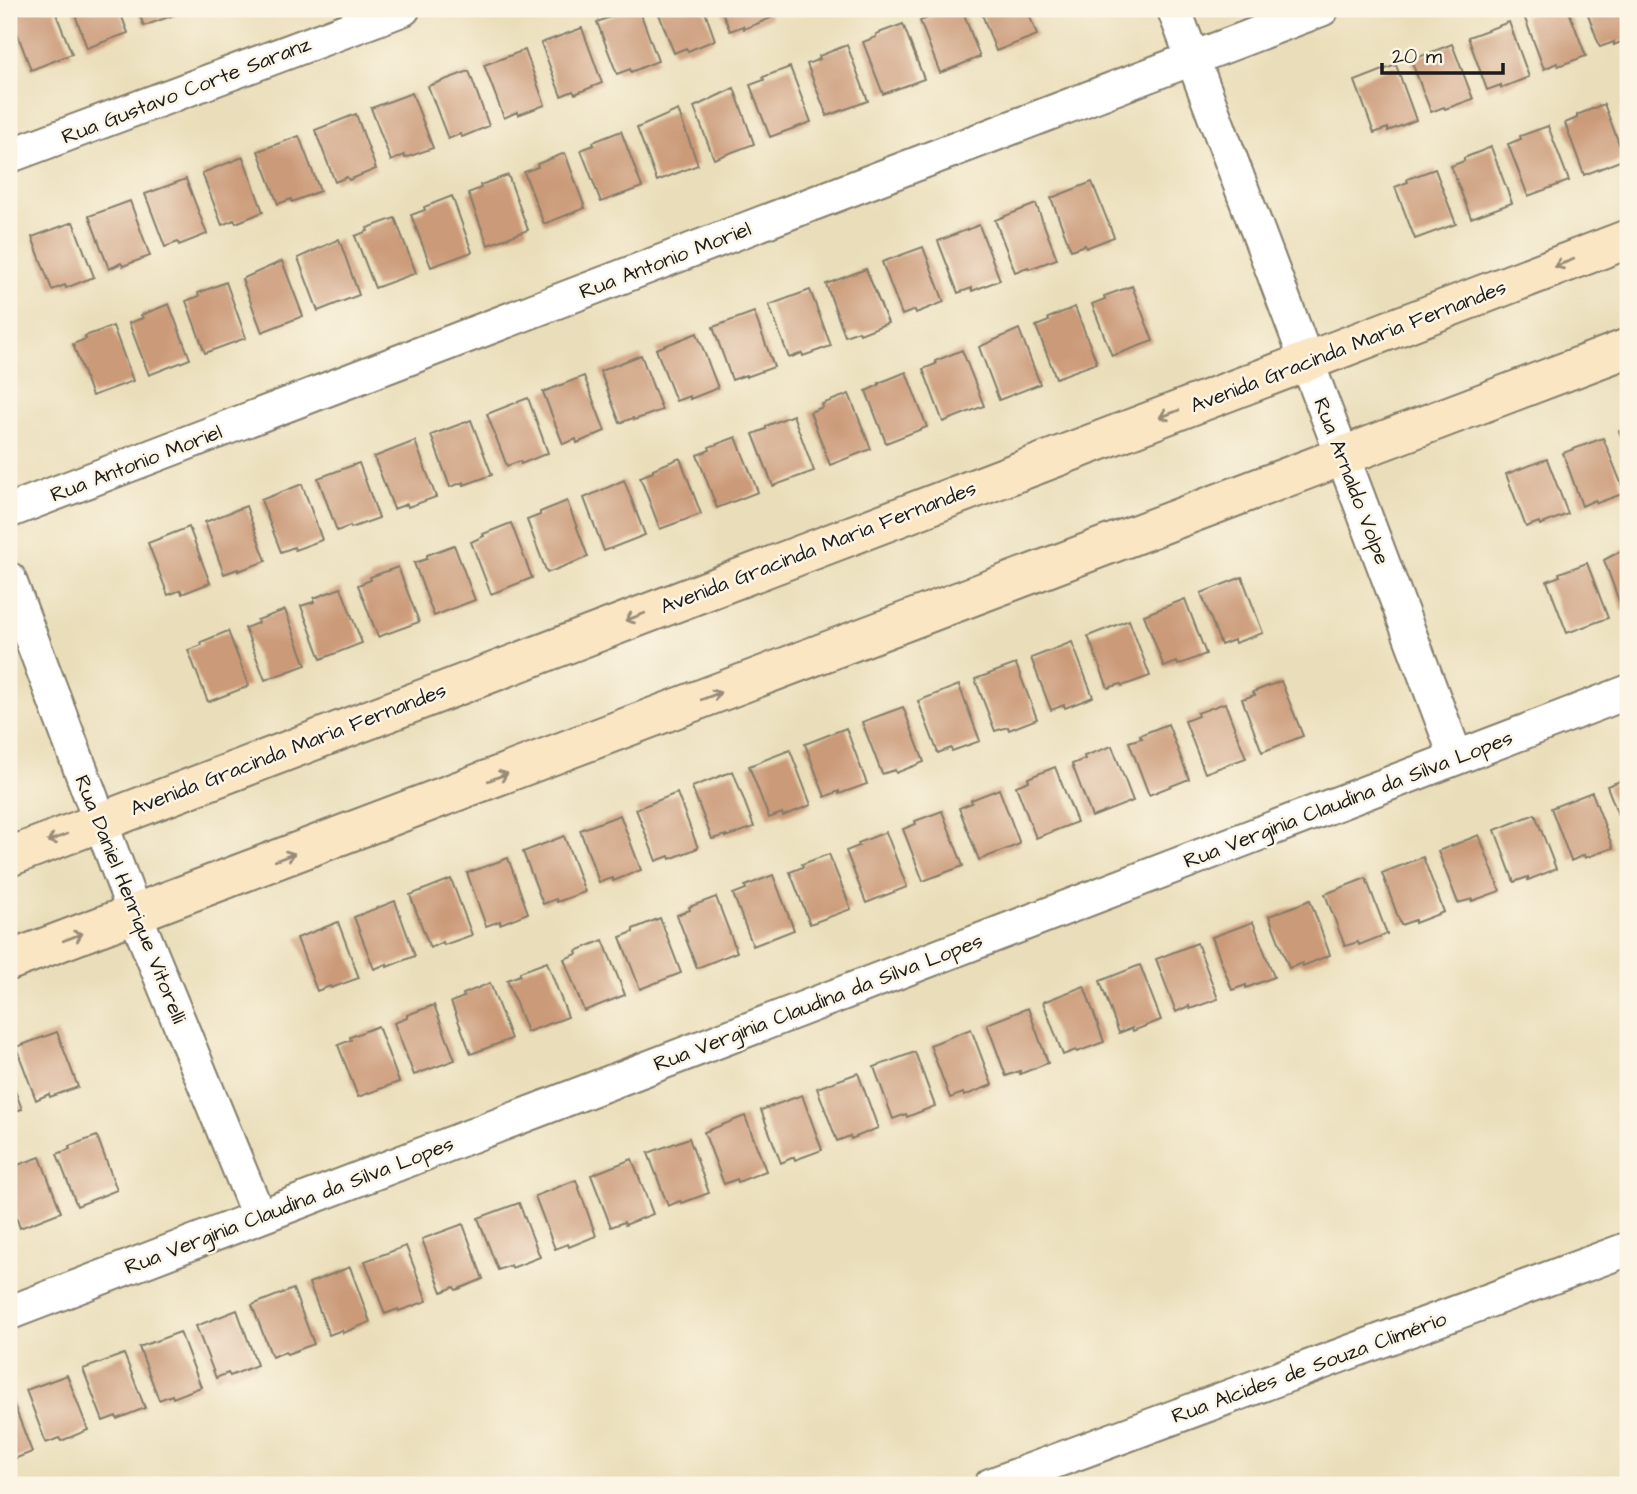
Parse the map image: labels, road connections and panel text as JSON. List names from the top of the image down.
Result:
{
  "streets": {
    "street": [
      "Rua Gustavo Corte Saranz",
      "Rua Antonio Moriel",
      "Avenida Gracinda Maria Fernandes",
      "Rua Arnaldo Volpe",
      "Rua Verginia Claudina da Silva Lopes",
      "Rua Daniel Henrique Vitorelli",
      "Rua Alcides de Souza Climério"
    ]
  },
  "crossings": [
    ["Rua Antonio Moriel", "Rua Arnaldo Volpe"],
    ["Avenida Gracinda Maria Fernandes", "Rua Arnaldo Volpe"],
    ["Avenida Gracinda Maria Fernandes", "Rua Daniel Henrique Vitorelli"],
    ["Rua Arnaldo Volpe", "Rua Verginia Claudina da Silva Lopes"],
    ["Rua Verginia Claudina da Silva Lopes", "Rua Daniel Henrique Vitorelli"]
  ],
  "scale_bar": "20 m"
}
